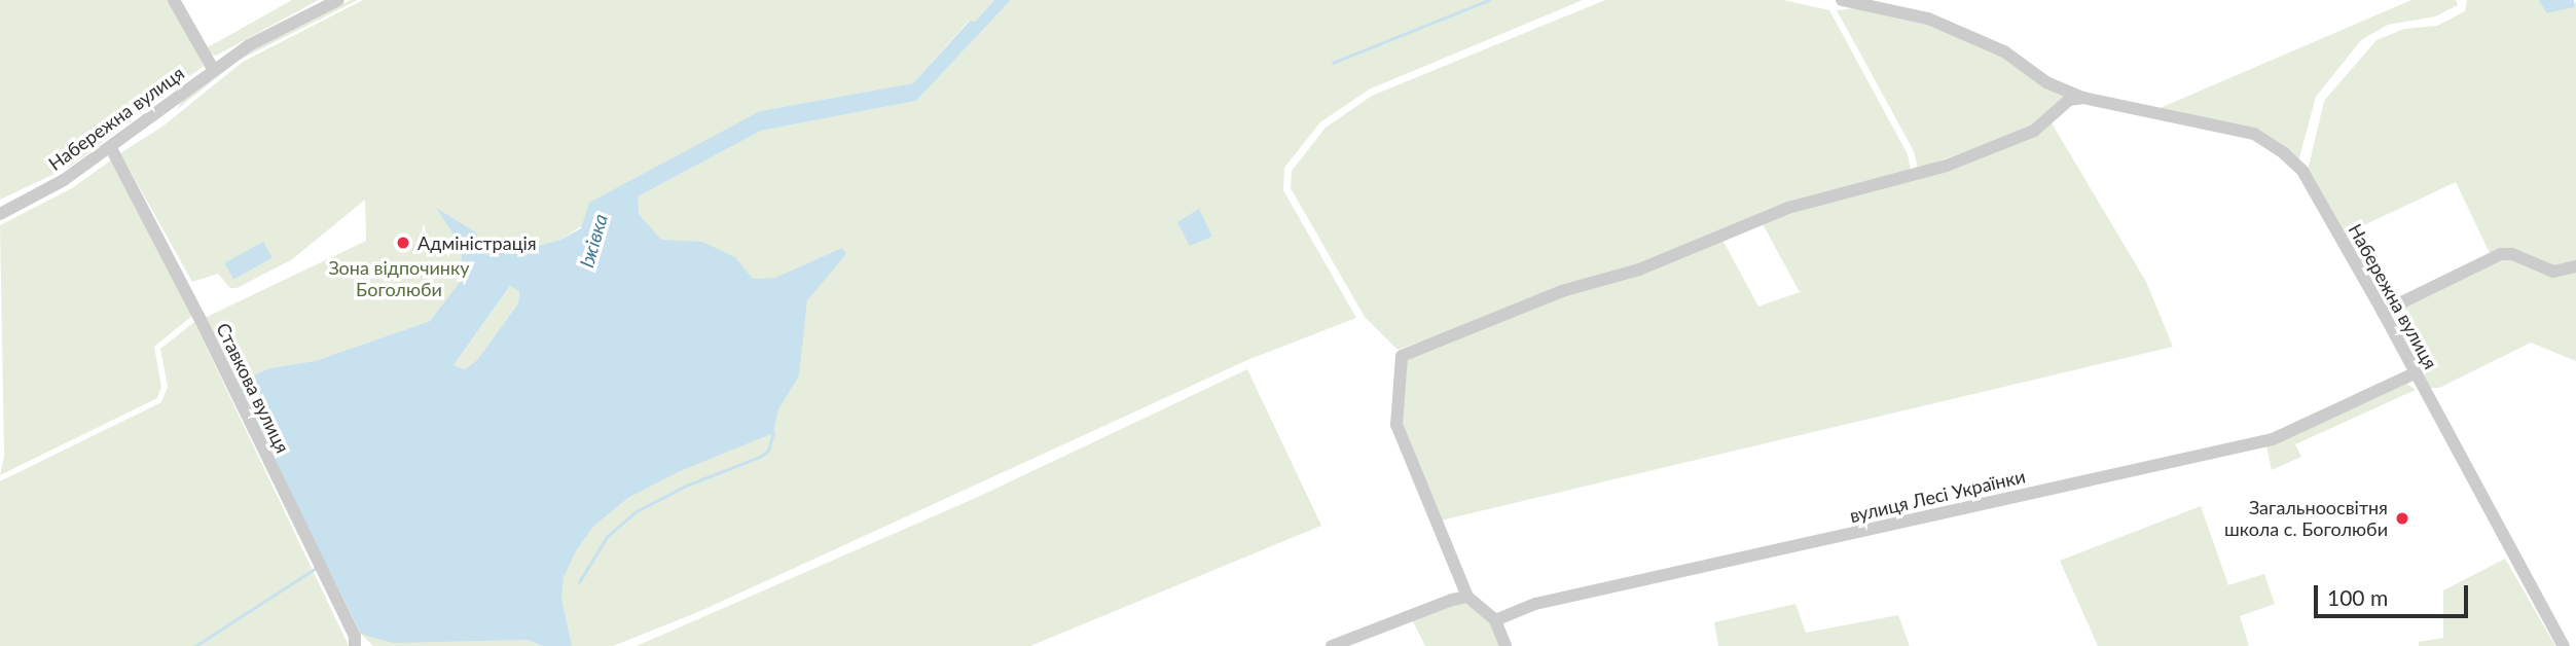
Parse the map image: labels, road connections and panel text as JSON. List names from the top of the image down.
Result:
{
  "streets": {
    "street": ["Набережна вулиця", "Ставкова вулиця", "вулиця Лесі Українки"]
  },
  "crossings": [
    ["Набережна вулиця", "Ставкова вулиця"],
    ["Набережна вулиця", "вулиця Лесі Українки"]
  ],
  "water": ["Іжівка"],
  "parks": ["Зона відпочинку Боголюби"],
  "places": ["Адміністрація", "Загальноосвітня школа с. Боголюби"],
  "scale_bar": "100 m"
}
